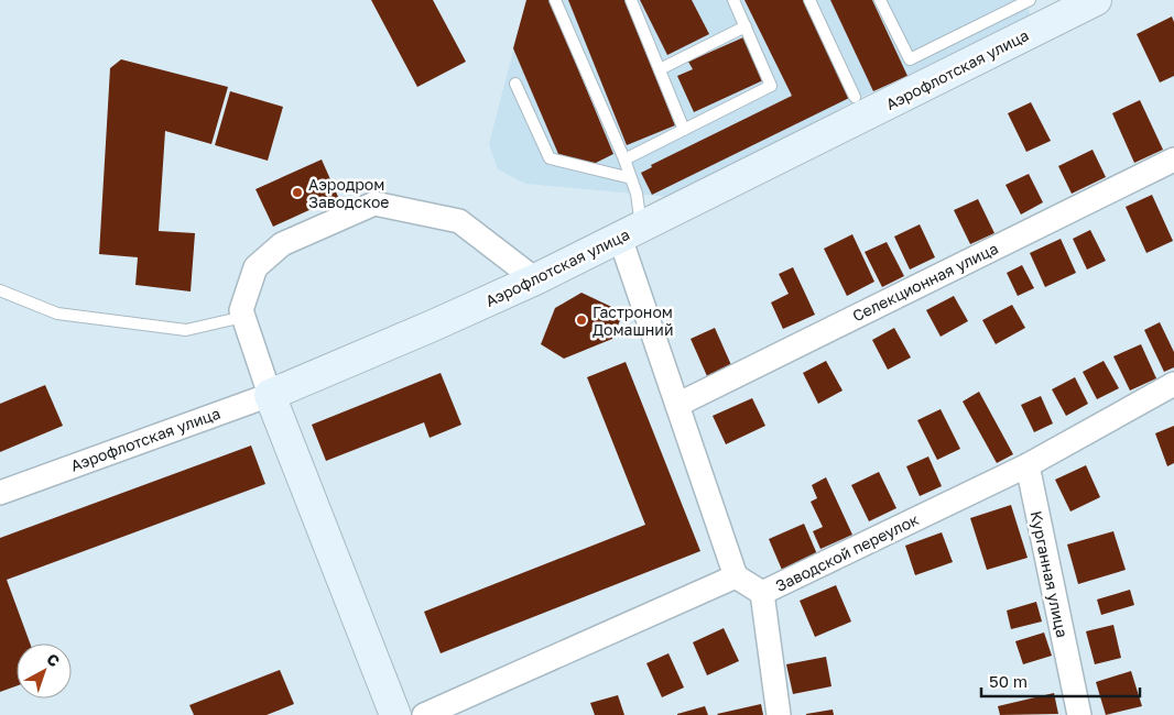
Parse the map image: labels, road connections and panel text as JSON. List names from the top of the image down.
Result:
{
  "streets": {
    "street": [
      "Аэрофлотская улица",
      "Селекционная улица",
      "Заводской переулок",
      "Курганная улица"
    ]
  },
  "crossings": [
    ["Заводской переулок", "Курганная улица"]
  ],
  "places": ["Аэродром Заводское", "Гастроном Домашний"],
  "scale_bar": "50 m",
  "north": "top right"
}
